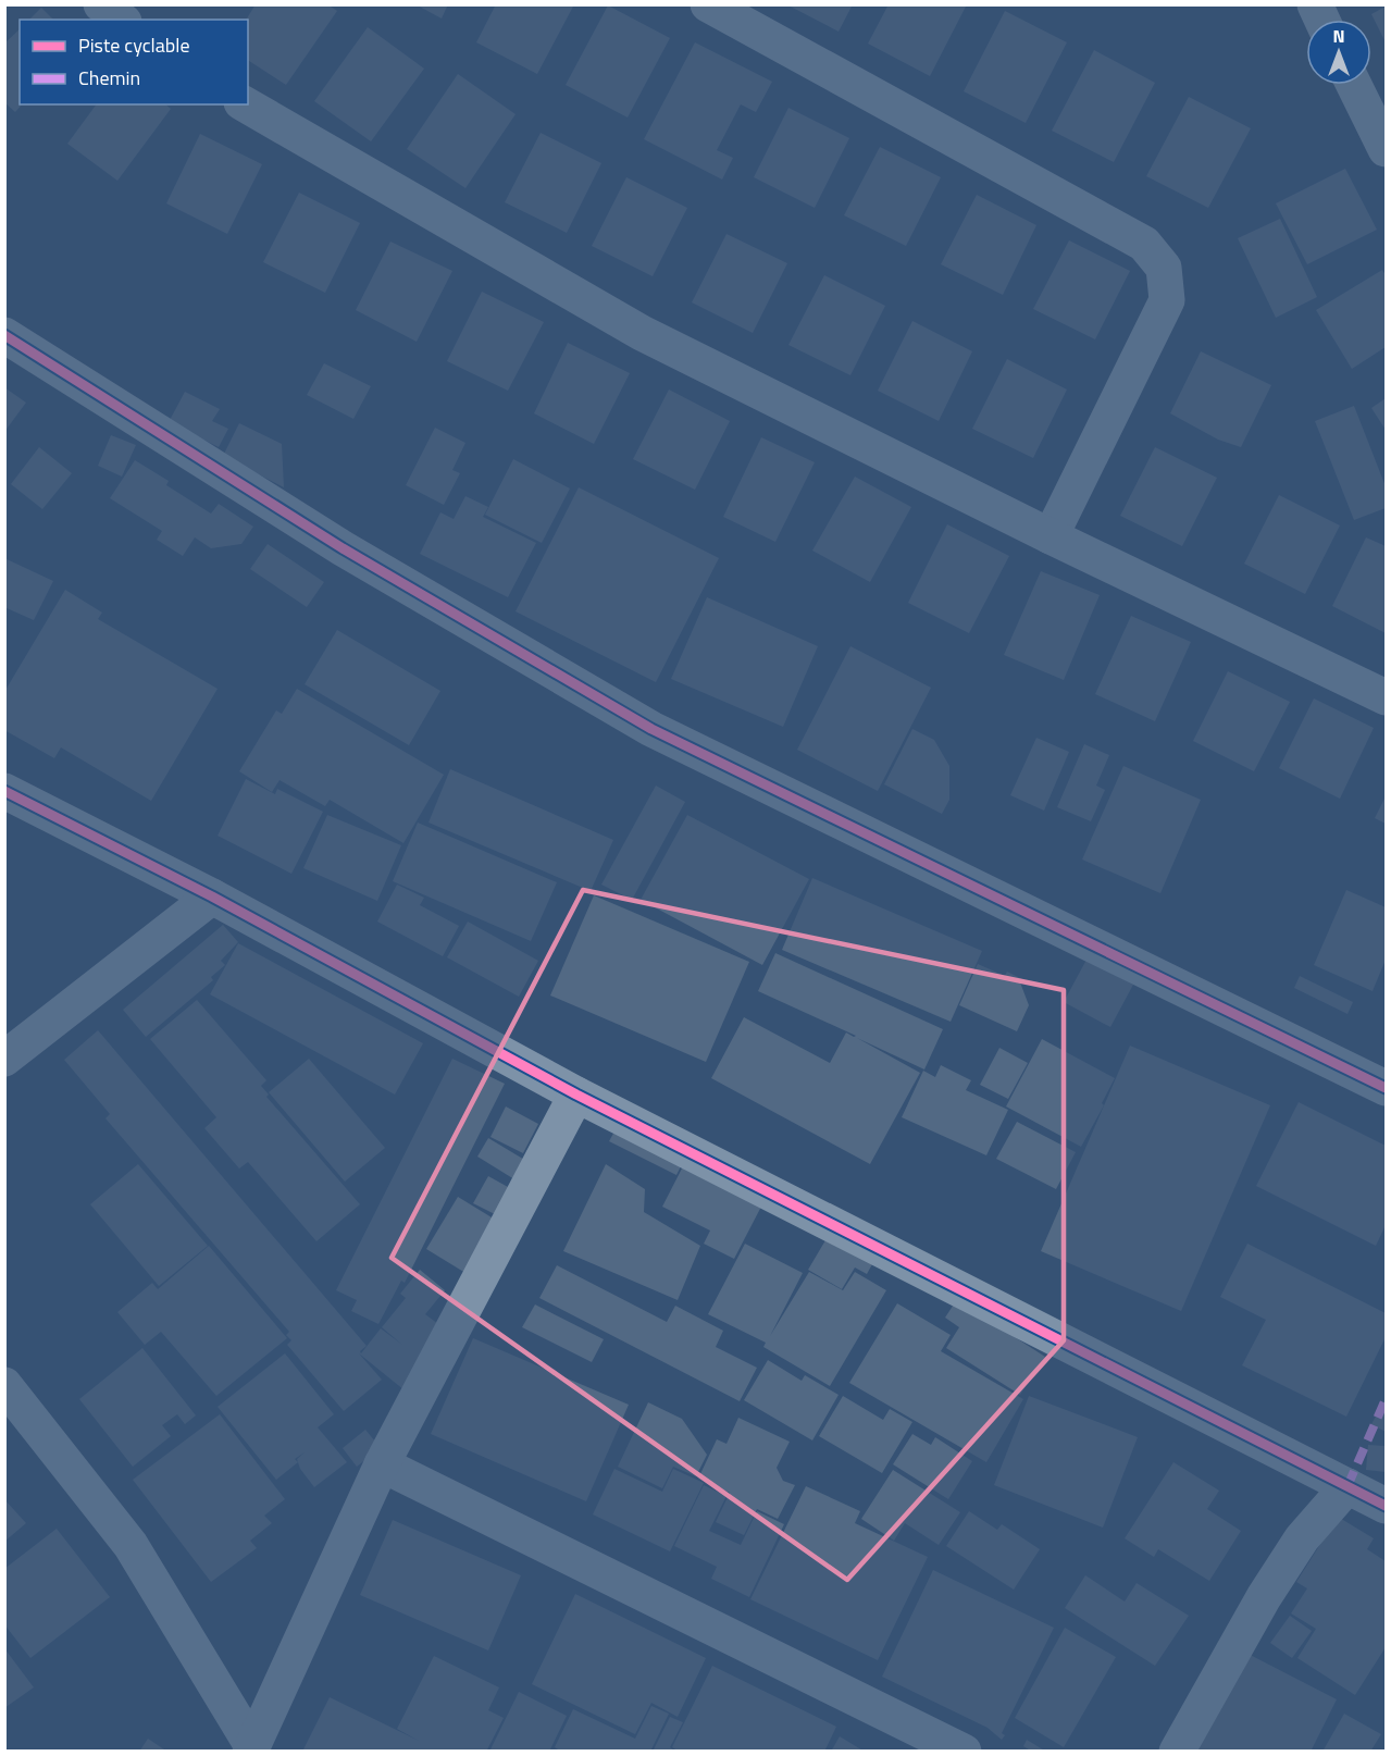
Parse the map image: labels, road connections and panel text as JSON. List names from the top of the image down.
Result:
{
  "legend": ["Piste cyclable", "Chemin"],
  "north": "top"
}
